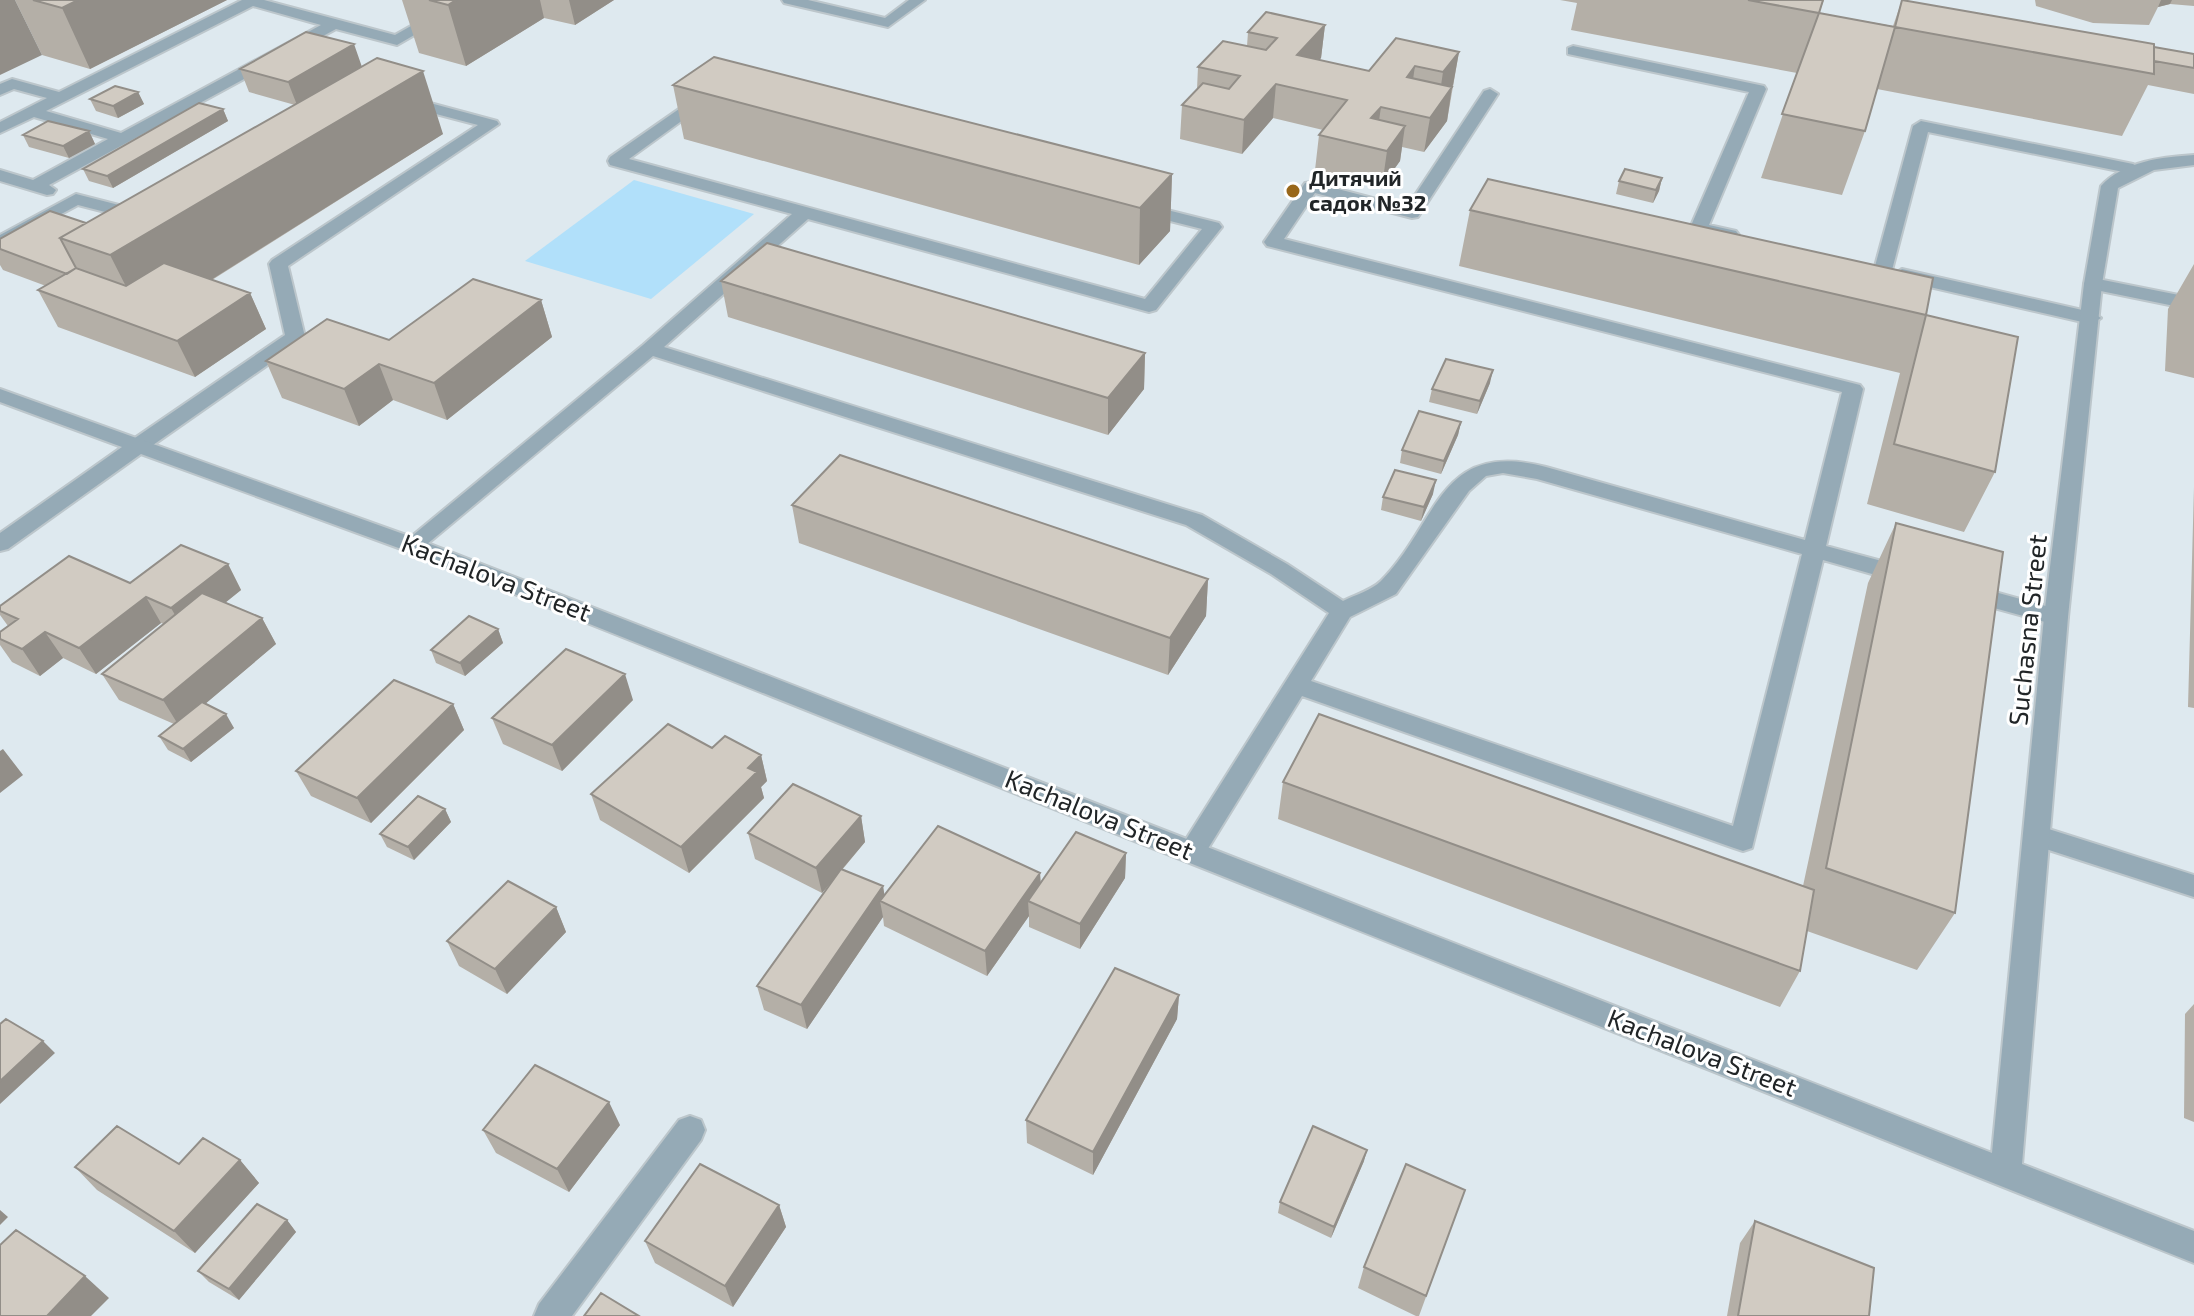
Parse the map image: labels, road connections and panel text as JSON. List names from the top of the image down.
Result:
{
  "streets": {
    "street": ["Kachalova Street", "Suchasna Street"]
  },
  "crossings": [
    ["Kachalova Street", "Suchasna Street"]
  ],
  "places": ["Дитячий садок №32"]
}
